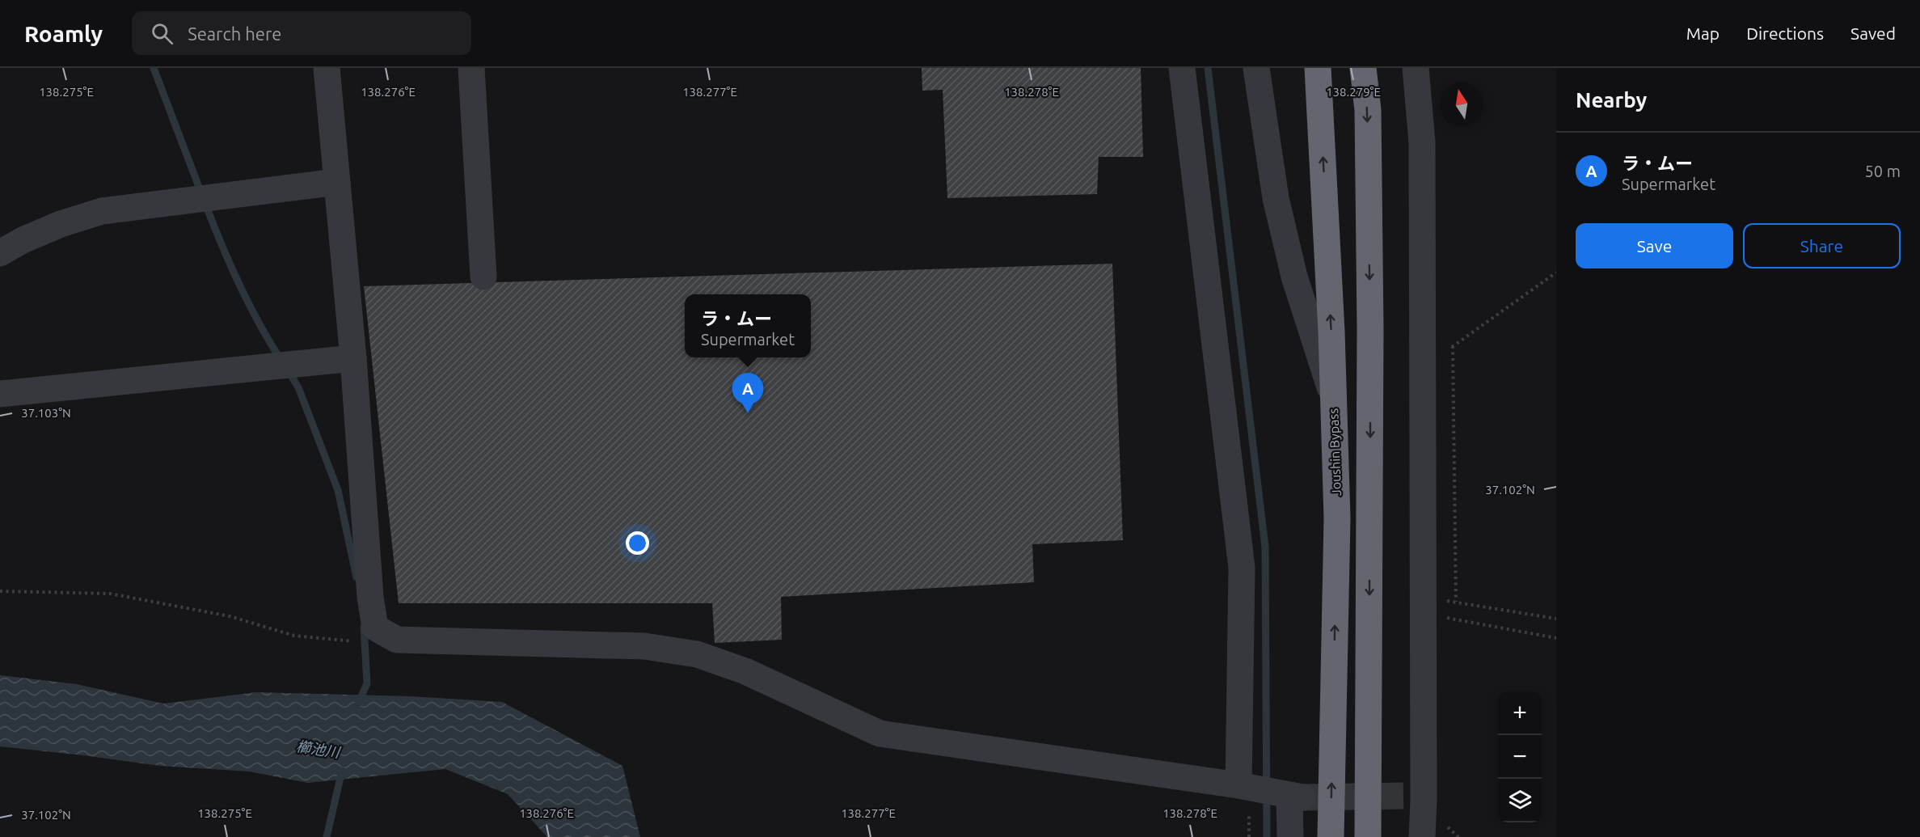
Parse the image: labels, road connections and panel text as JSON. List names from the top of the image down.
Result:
{
  "streets": {
    "highway": ["Joushin Bypass"]
  },
  "water": ["櫛池川"],
  "north": "top",
  "page": {
    "header": "Roamly",
    "search": "Search here",
    "nav": ["Map", "Directions", "Saved"],
    "heading": "Nearby",
    "list": [
      {
        "mark": "A",
        "name": "ラ・ムー",
        "note": "Supermarket",
        "value": "50 m"
      }
    ],
    "buttons": ["Save", "Share"],
    "popup": ["ラ・ムー", "Supermarket"],
    "pins": "A",
    "map_buttons": ["+", "−"]
  },
  "coordinates": [
    "138.275°E",
    "138.276°E",
    "138.277°E",
    "138.278°E",
    "138.279°E",
    "37.103°N",
    "37.102°N"
  ]
}
